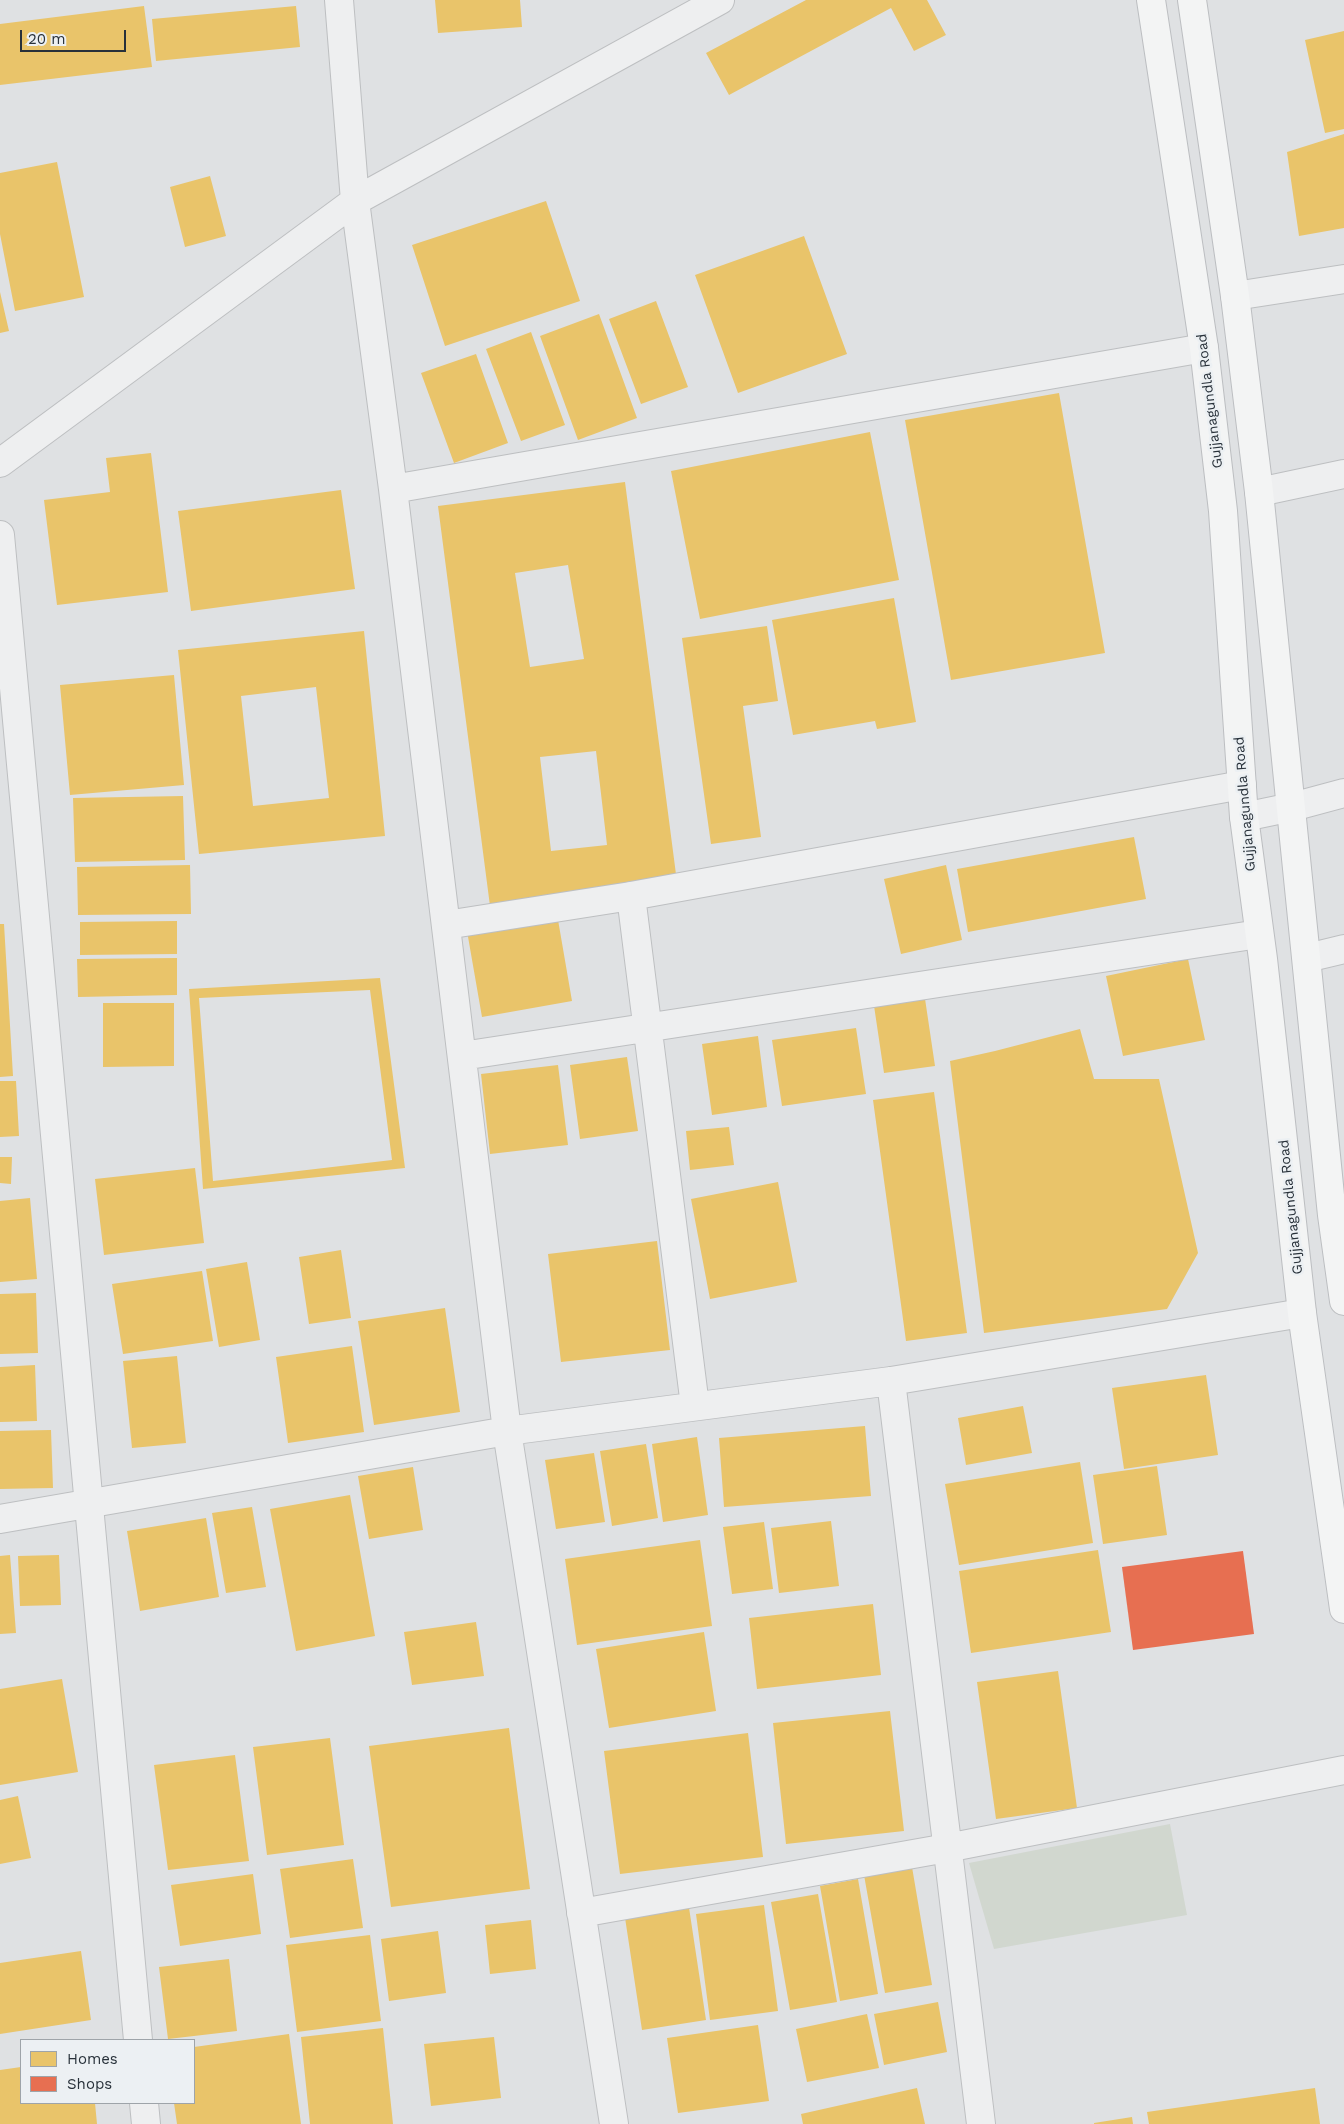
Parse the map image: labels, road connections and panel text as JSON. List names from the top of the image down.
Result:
{
  "streets": {
    "main road": ["Gujjanagundla Road"]
  },
  "legend": ["Homes", "Shops"],
  "scale_bar": "20 m"
}
